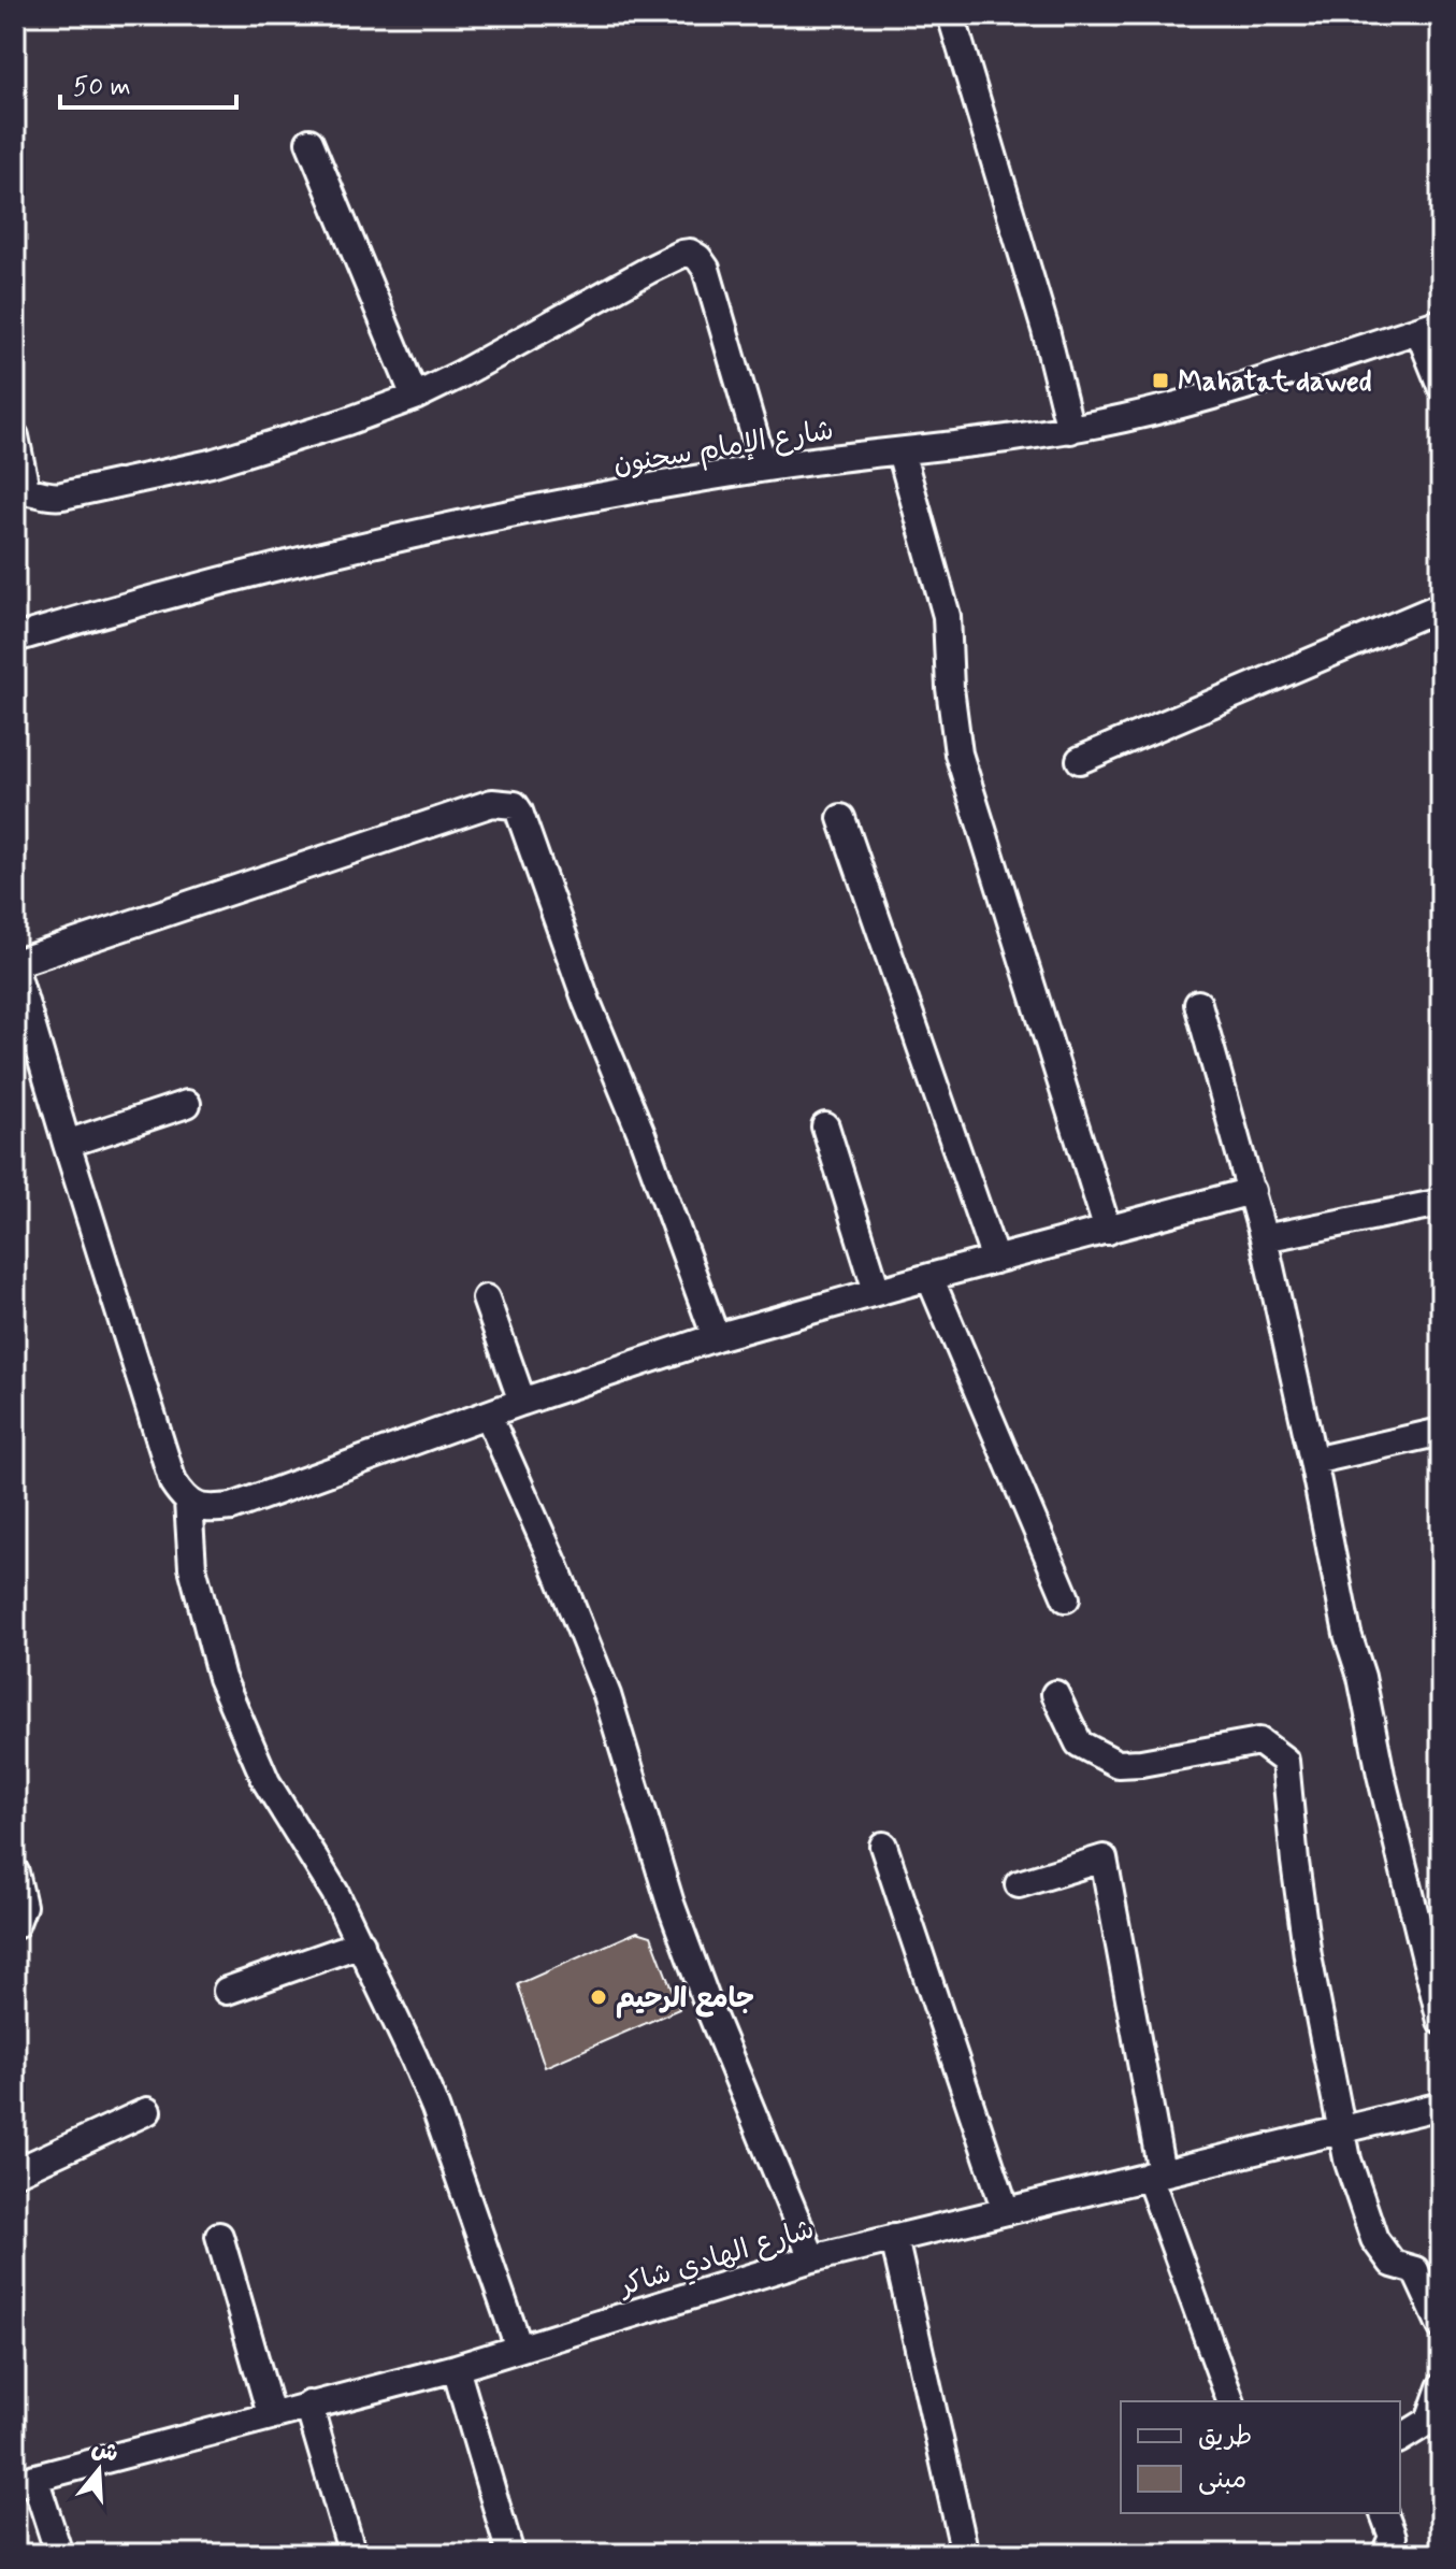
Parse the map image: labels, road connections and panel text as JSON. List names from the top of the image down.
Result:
{
  "streets": {
    "street": ["شارع الإمام سحنون", "شارع الهادي شاكر"]
  },
  "places": {
    "transit": ["Mahatat dawed"],
    "other": ["جامع الرحيم"]
  },
  "legend": ["طريق", "مبنى"],
  "scale_bar": "50 m",
  "north": "top"
}
